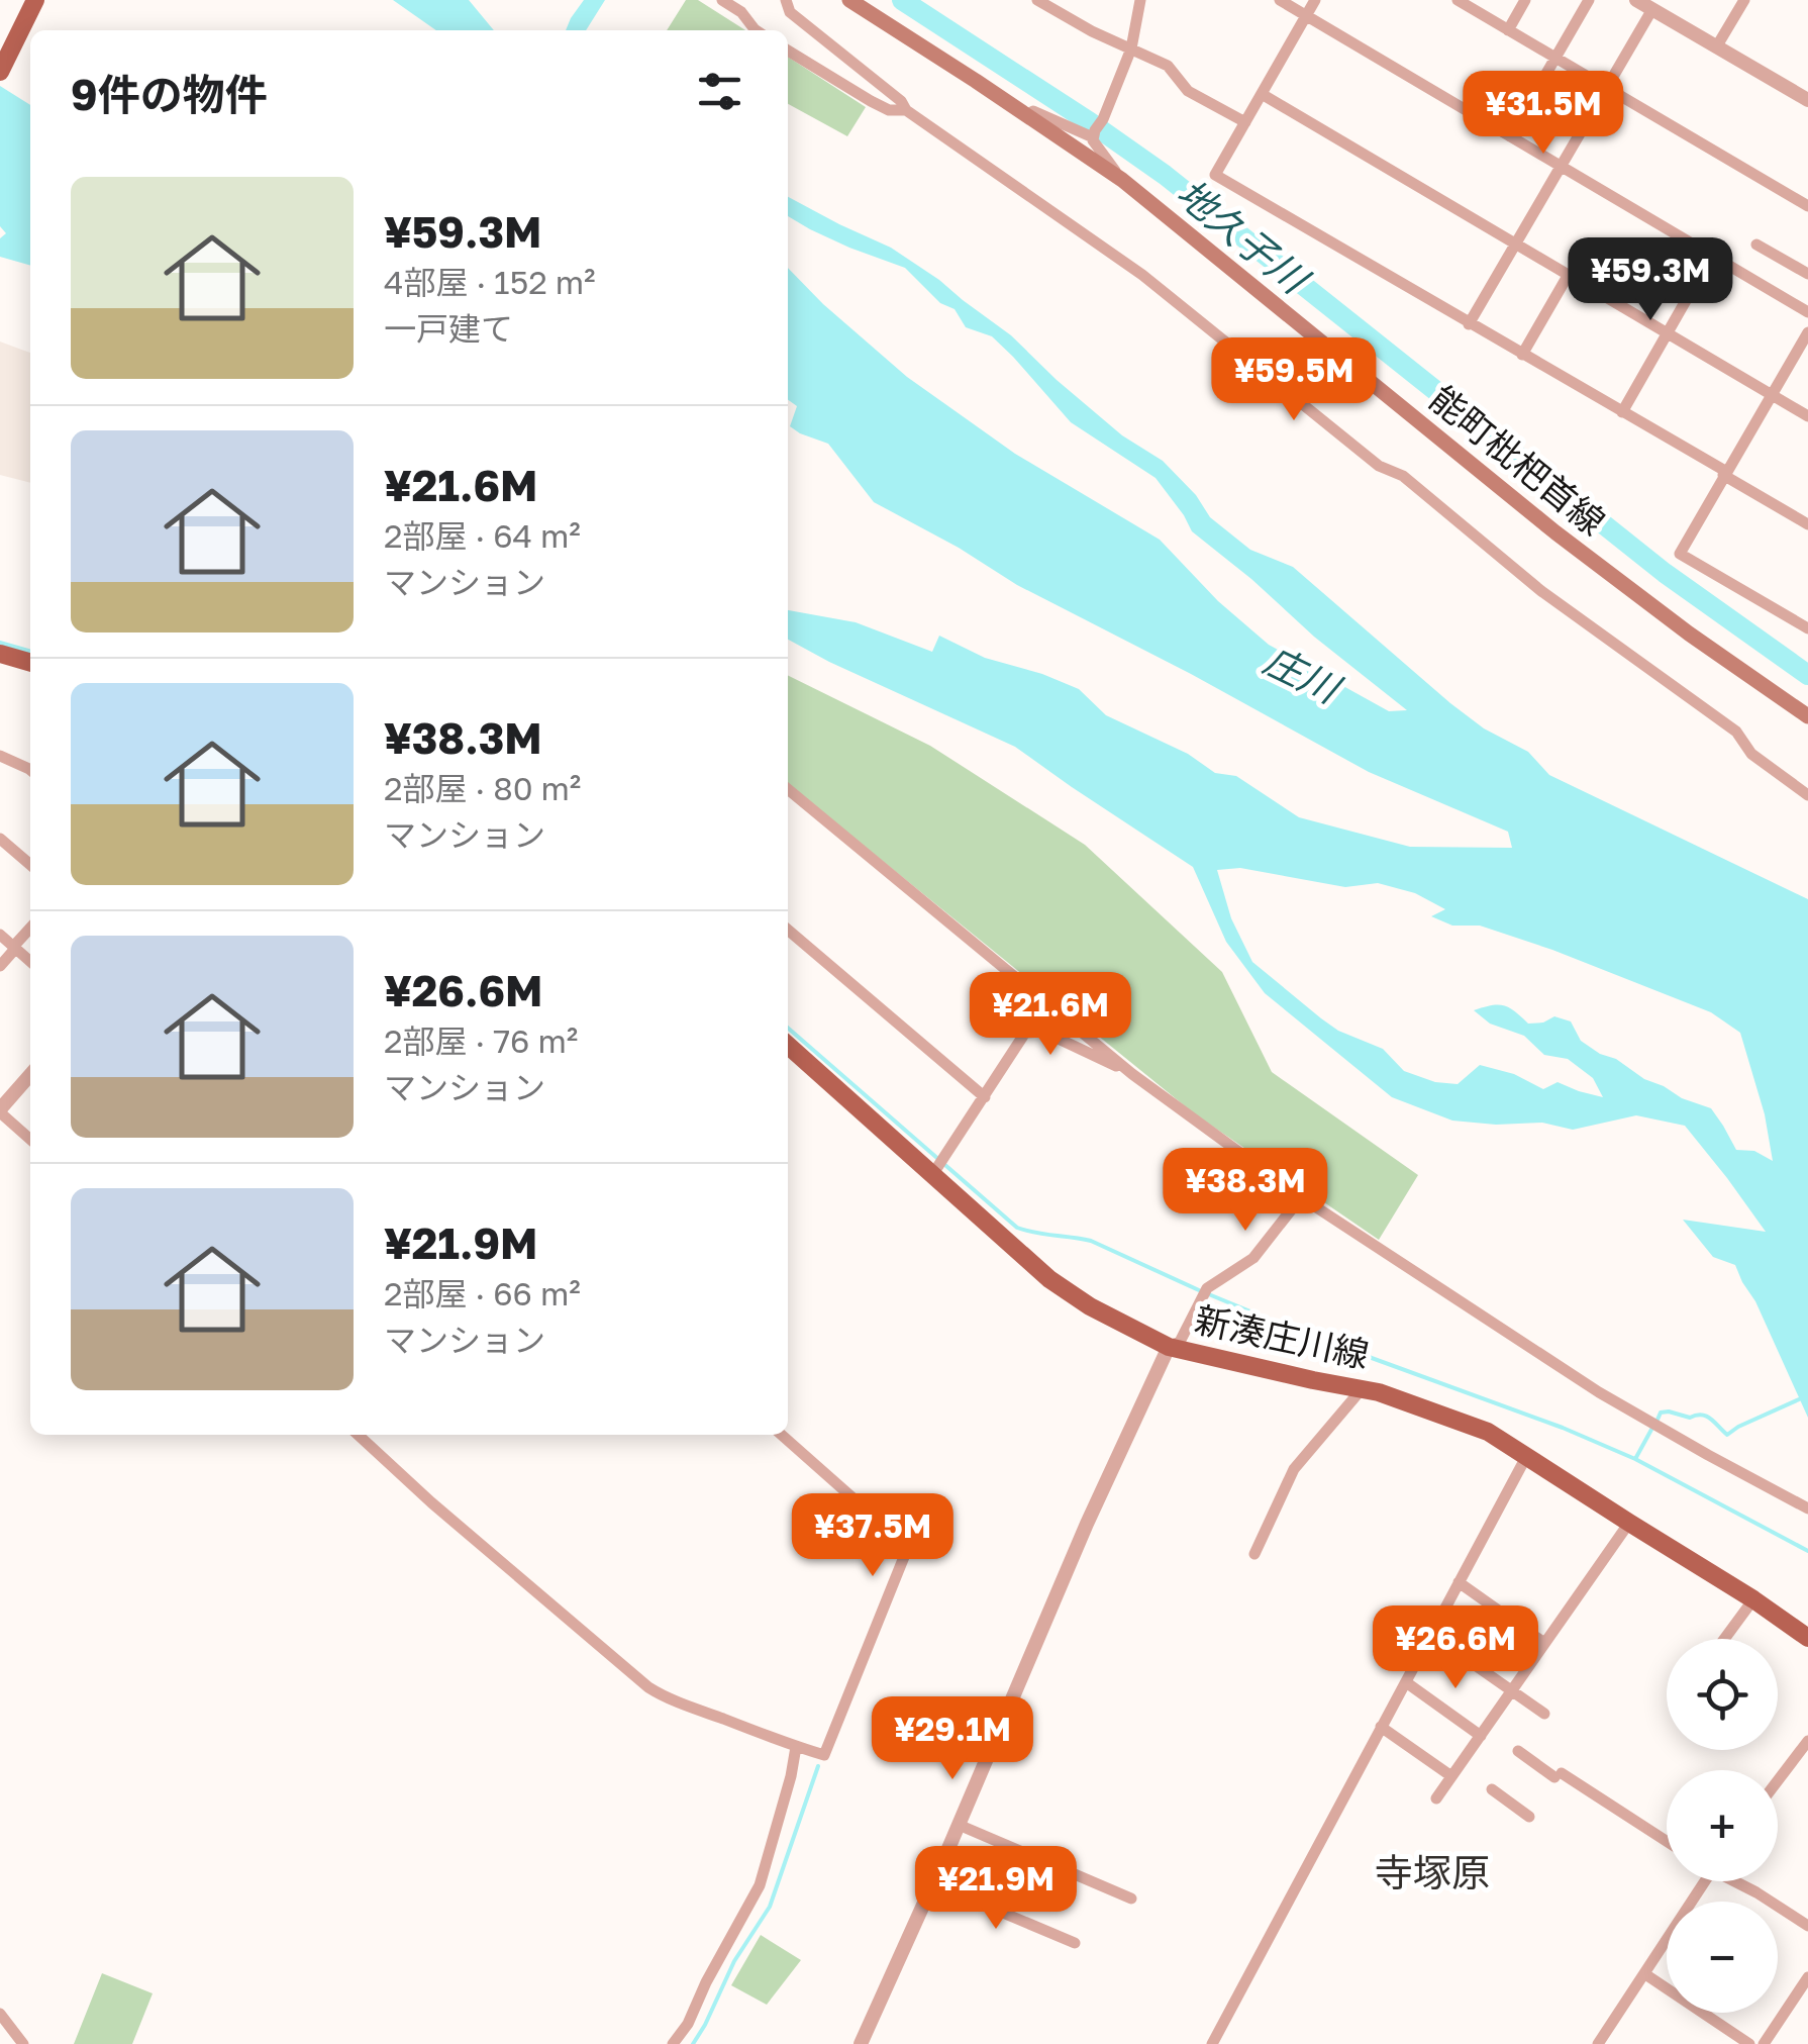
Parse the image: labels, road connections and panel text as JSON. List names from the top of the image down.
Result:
{
  "streets": {
    "main road": ["能町枇杷首線", "新湊庄川線"]
  },
  "districts": ["寺塚原"],
  "water": ["地久子川", "庄川"],
  "page": {
    "heading": "9件の物件",
    "price": [
      "¥31.5M",
      "¥59.3M",
      "¥59.5M",
      "¥21.6M",
      "¥38.3M",
      "¥37.5M",
      "¥26.6M",
      "¥29.1M",
      "¥21.9M"
    ],
    "list": [
      {
        "name": "¥59.3M",
        "note": "4部屋 · 152 m² · 一戸建て"
      },
      {
        "name": "¥21.6M",
        "note": "2部屋 · 64 m² · マンション"
      },
      {
        "name": "¥38.3M",
        "note": "2部屋 · 80 m² · マンション"
      },
      {
        "name": "¥26.6M",
        "note": "2部屋 · 76 m² · マンション"
      },
      {
        "name": "¥21.9M",
        "note": "2部屋 · 66 m² · マンション"
      }
    ],
    "map_buttons": ["+", "−"]
  }
}
